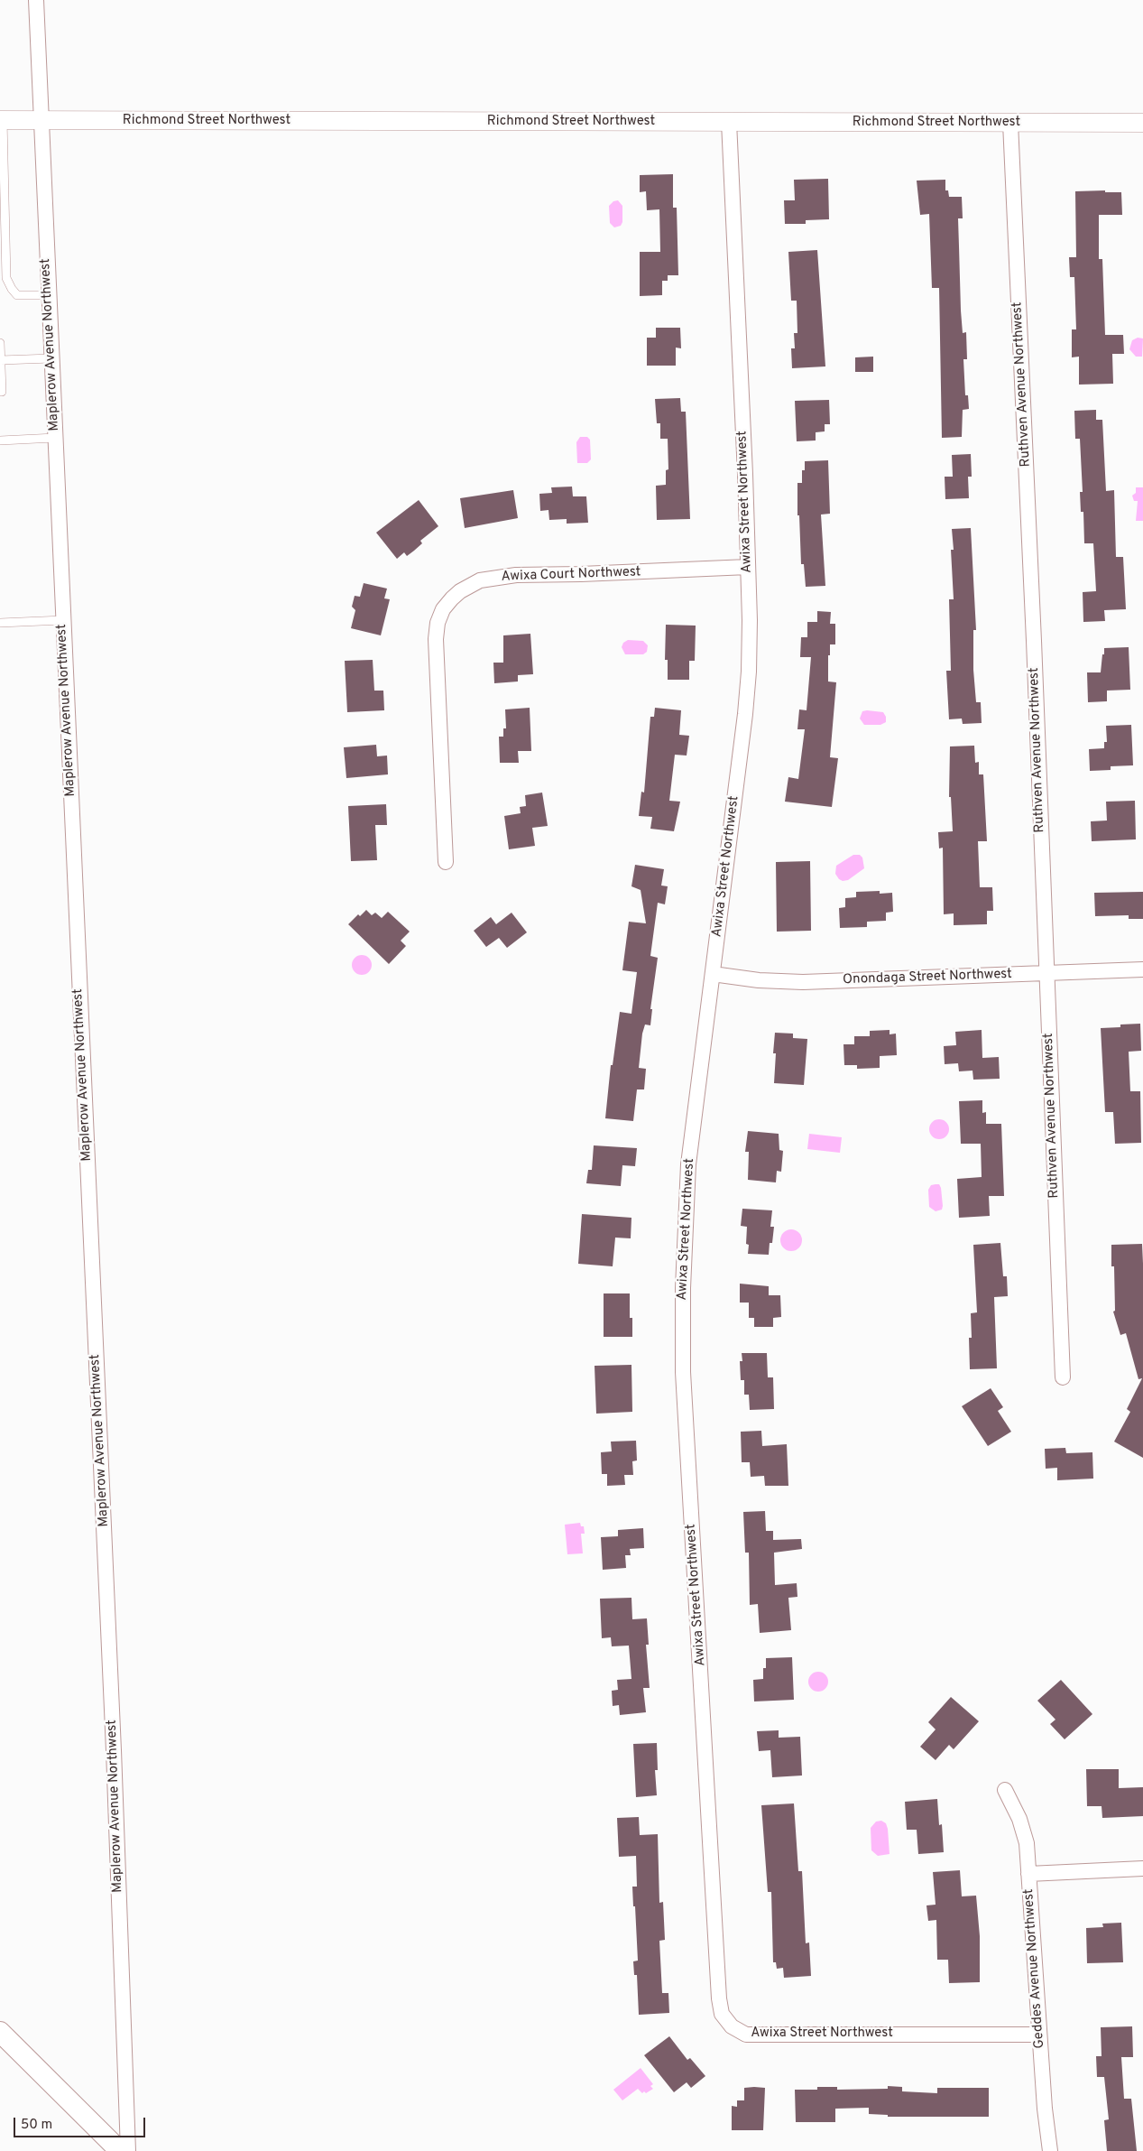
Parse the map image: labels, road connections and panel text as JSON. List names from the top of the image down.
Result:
{
  "streets": {
    "street": [
      "Richmond Street Northwest",
      "Maplerow Avenue Northwest",
      "Ruthven Avenue Northwest",
      "Awixa Street Northwest",
      "Awixa Court Northwest",
      "Onondaga Street Northwest",
      "Geddes Avenue Northwest"
    ]
  },
  "crossings": [
    ["Richmond Street Northwest", "Maplerow Avenue Northwest"],
    ["Richmond Street Northwest", "Ruthven Avenue Northwest"],
    ["Richmond Street Northwest", "Awixa Street Northwest"],
    ["Ruthven Avenue Northwest", "Onondaga Street Northwest"],
    ["Awixa Street Northwest", "Awixa Court Northwest"],
    ["Awixa Street Northwest", "Onondaga Street Northwest"],
    ["Awixa Street Northwest", "Geddes Avenue Northwest"]
  ],
  "scale_bar": "50 m"
}
